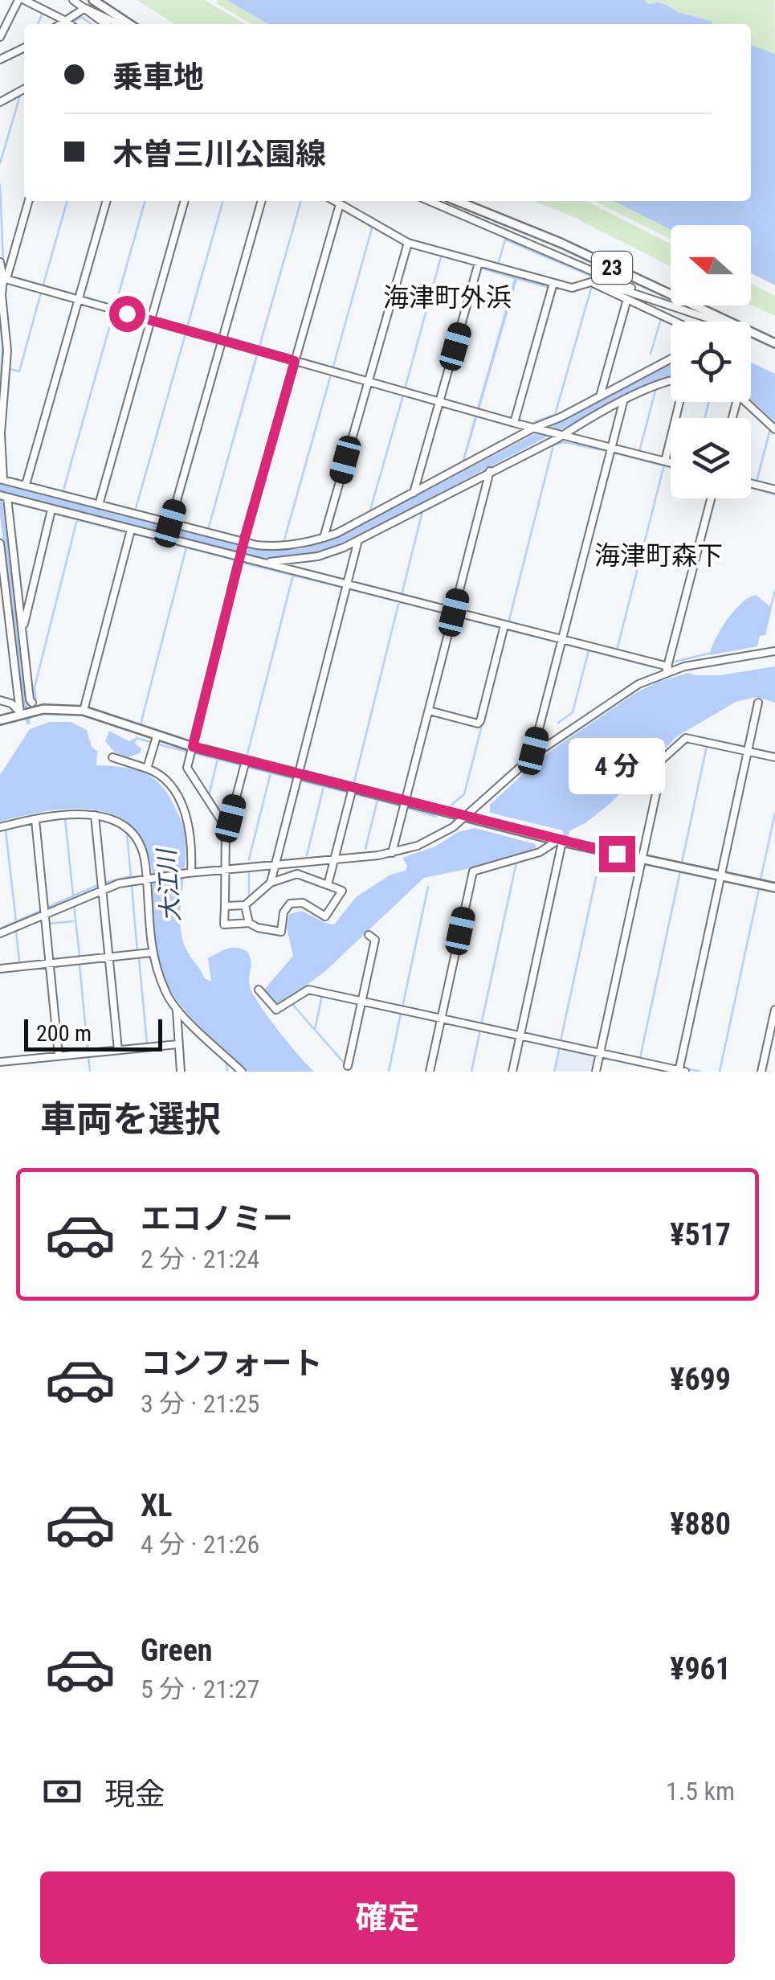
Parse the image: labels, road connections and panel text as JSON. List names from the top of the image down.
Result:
{
  "streets": {
    "main road": ["23"]
  },
  "districts": ["海津町外浜", "海津町森下"],
  "water": ["大江川"],
  "scale_bar": "200 m",
  "north": "left",
  "page": {
    "banner": ["乗車地", "木曽三川公園線"],
    "bubble": "4 分",
    "scale": "200 m",
    "heading": "車両を選択",
    "list": [
      {
        "name": "エコノミー",
        "note": "2 分 · 21:24",
        "value": "¥517"
      },
      {
        "name": "コンフォート",
        "note": "3 分 · 21:25",
        "value": "¥699"
      },
      {
        "name": "XL",
        "note": "4 分 · 21:26",
        "value": "¥880"
      },
      {
        "name": "Green",
        "note": "5 分 · 21:27",
        "value": "¥961"
      }
    ],
    "pay": ["現金", "1.5 km"],
    "buttons": "確定"
  }
}
